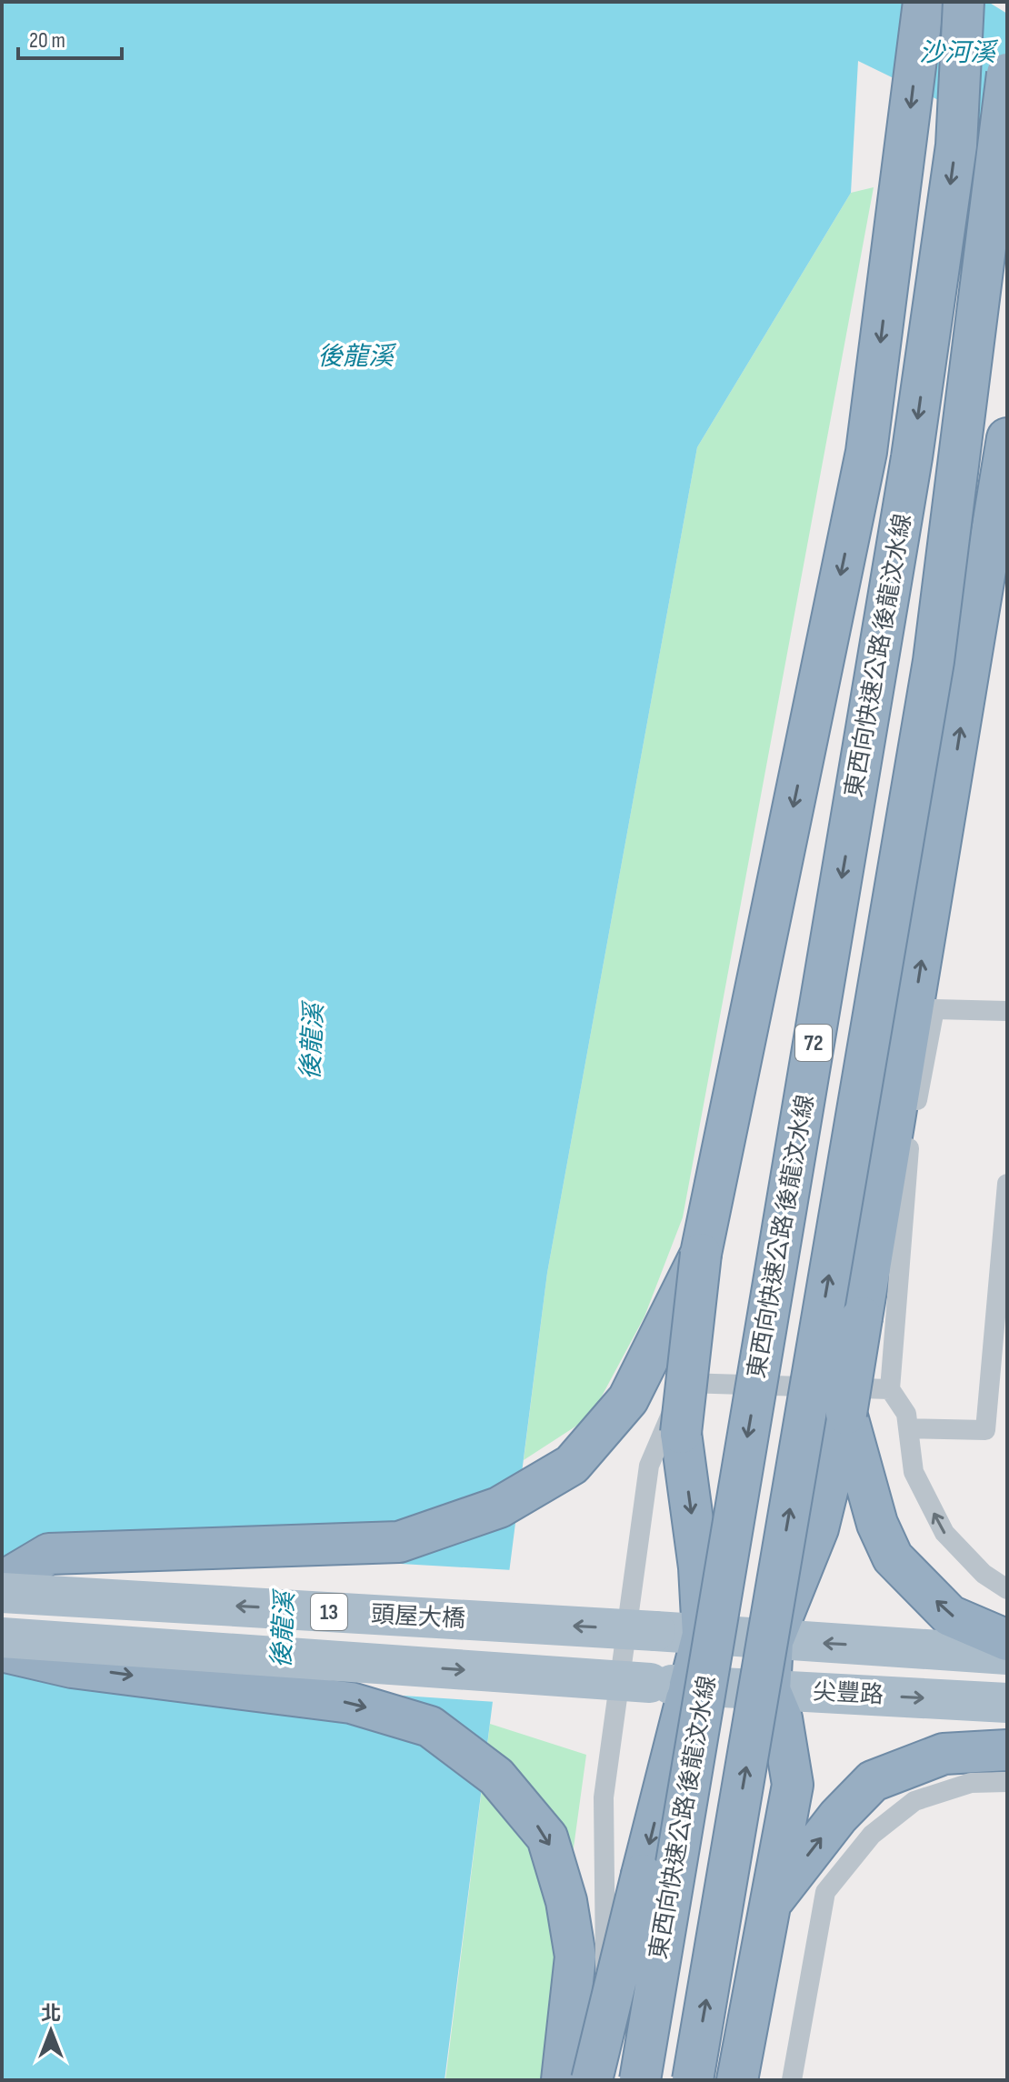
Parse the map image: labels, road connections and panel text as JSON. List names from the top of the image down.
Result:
{
  "streets": {
    "highway": ["東西向快速公路 後龍汶水線", "72"],
    "main road": ["13", "頭屋大橋", "尖豐路"]
  },
  "crossings": [
    ["頭屋大橋", "尖豐路"]
  ],
  "water": ["沙河溪", "後龍溪"],
  "scale_bar": "20 m",
  "north": "top"
}
